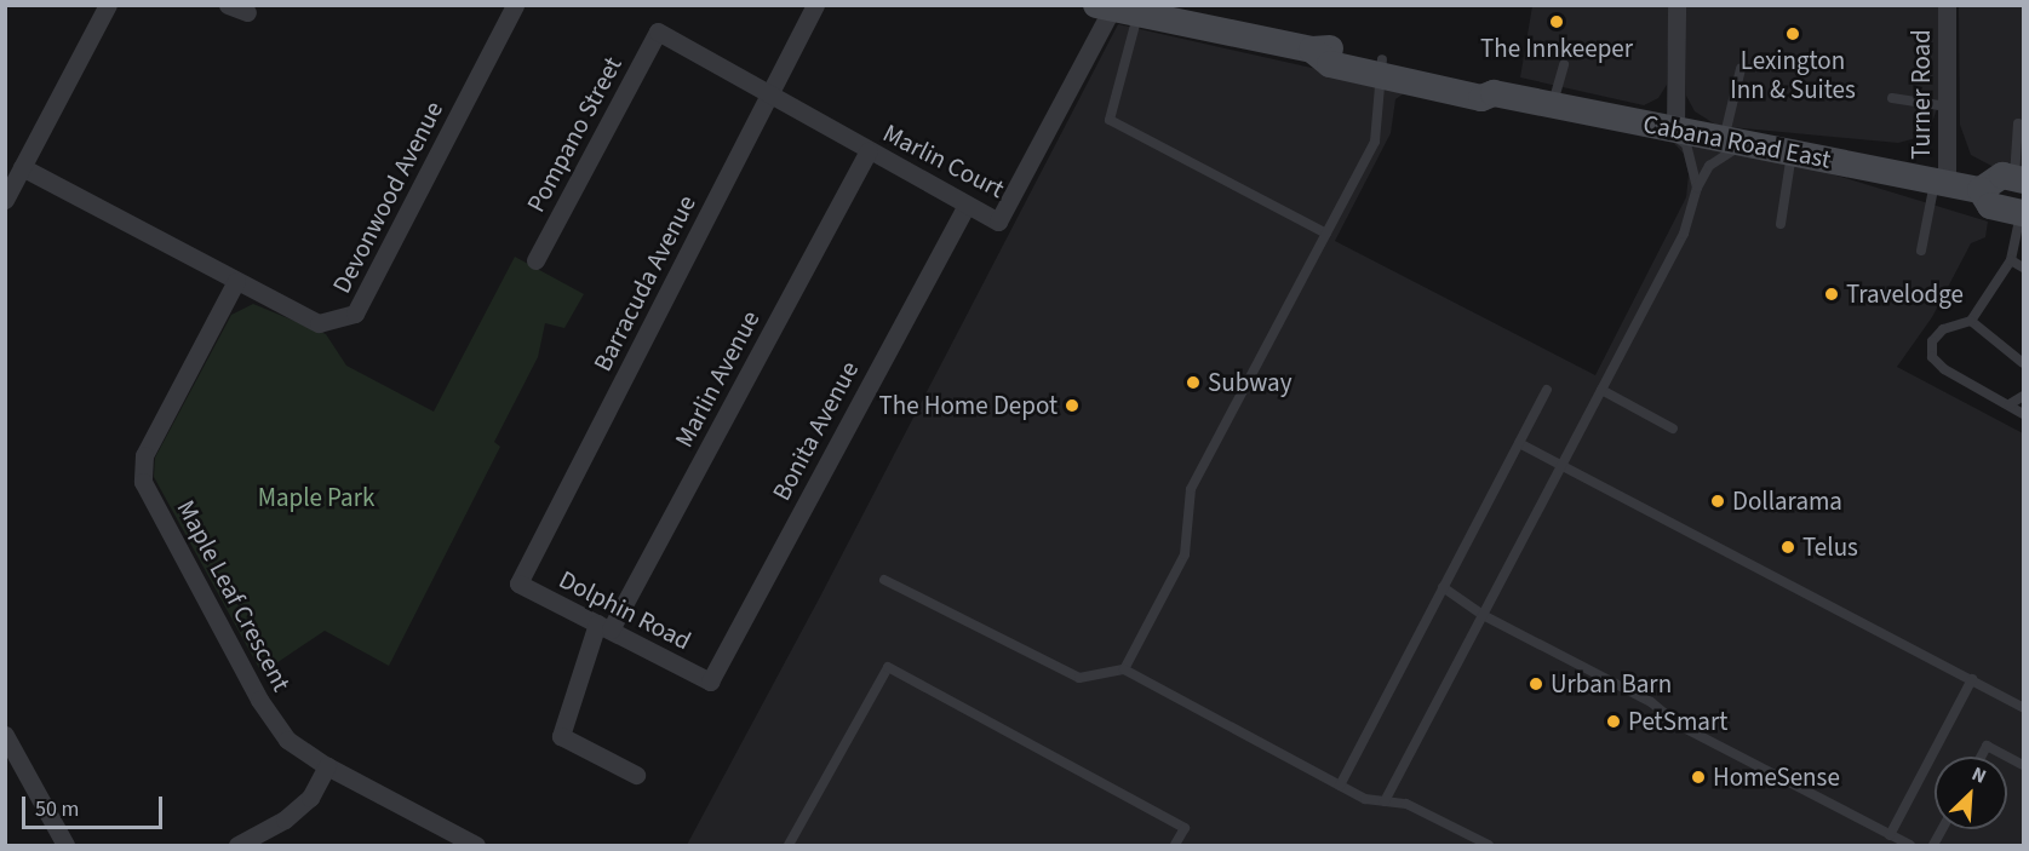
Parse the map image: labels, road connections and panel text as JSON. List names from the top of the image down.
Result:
{
  "streets": {
    "main road": ["Cabana Road East"],
    "street": [
      "Turner Road",
      "Pompano Street",
      "Marlin Court",
      "Devonwood Avenue",
      "Barracuda Avenue",
      "Marlin Avenue",
      "Bonita Avenue",
      "Maple Leaf Crescent",
      "Dolphin Road"
    ]
  },
  "crossings": [
    ["Turner Road", "Cabana Road East"],
    ["Pompano Street", "Marlin Court"],
    ["Cabana Road East", "Marlin Court"],
    ["Marlin Court", "Barracuda Avenue"],
    ["Marlin Court", "Marlin Avenue"],
    ["Marlin Court", "Bonita Avenue"],
    ["Devonwood Avenue", "Maple Leaf Crescent"],
    ["Barracuda Avenue", "Dolphin Road"],
    ["Marlin Avenue", "Dolphin Road"],
    ["Bonita Avenue", "Dolphin Road"]
  ],
  "parks": ["Maple Park"],
  "places": [
    "The Innkeeper",
    "Lexington Inn & Suites",
    "Travelodge",
    "Subway",
    "The Home Depot",
    "Dollarama",
    "Telus",
    "Urban Barn",
    "PetSmart",
    "HomeSense"
  ],
  "scale_bar": "50 m",
  "north": "top right"
}
